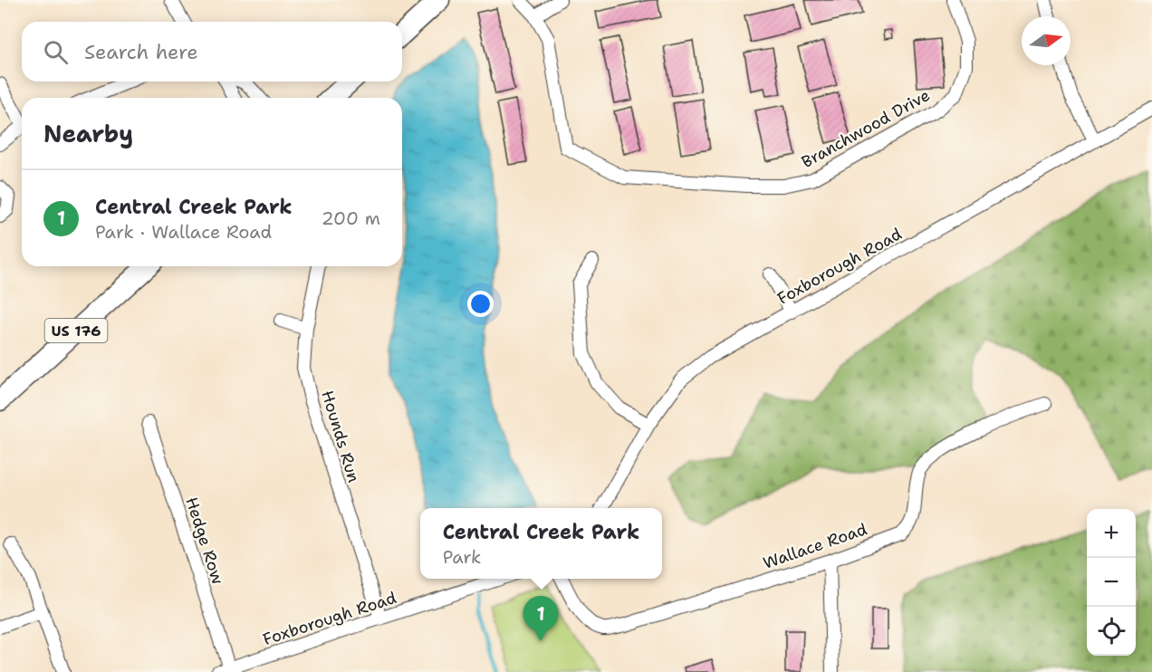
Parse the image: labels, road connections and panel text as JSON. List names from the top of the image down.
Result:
{
  "streets": {
    "main road": ["US 176"],
    "street": [
      "Branchwood Drive",
      "Foxborough Road",
      "Hounds Run",
      "Hedge Row",
      "Wallace Road"
    ]
  },
  "crossings": [
    ["Foxborough Road", "Hounds Run"],
    ["Foxborough Road", "Hedge Row"]
  ],
  "north": "right",
  "page": {
    "search": "Search here",
    "heading": "Nearby",
    "list": [
      {
        "mark": "1",
        "name": "Central Creek Park",
        "note": "Park · Wallace Road",
        "value": "200 m"
      }
    ],
    "popup": ["Central Creek Park", "Park"],
    "map_buttons": ["+", "−"],
    "pins": "1"
  }
}
